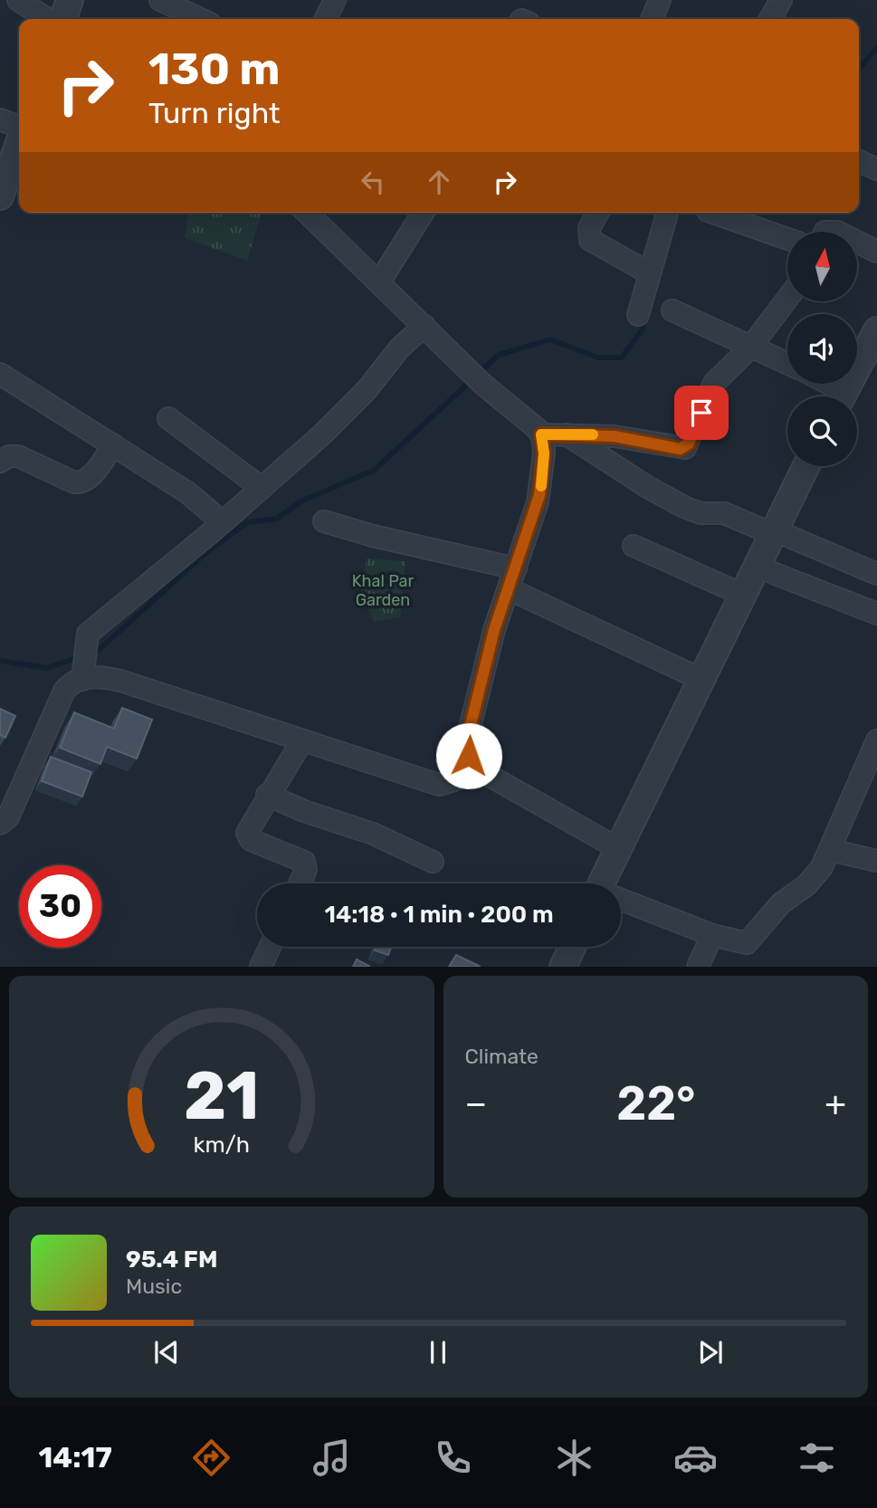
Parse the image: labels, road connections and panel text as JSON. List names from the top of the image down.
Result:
{
  "parks": ["Khal Par Garden"],
  "north": "top",
  "page": {
    "turn": ["130 m", "Turn right"],
    "limit": "30",
    "trip": "14:18 · 1 min · 200 m",
    "tile": "Climate",
    "heat": ["−", "22°", "+"],
    "song": ["95.4 FM", "Music"],
    "tabs": "14:17",
    "gauge": ["21", "km/h"]
  }
}
